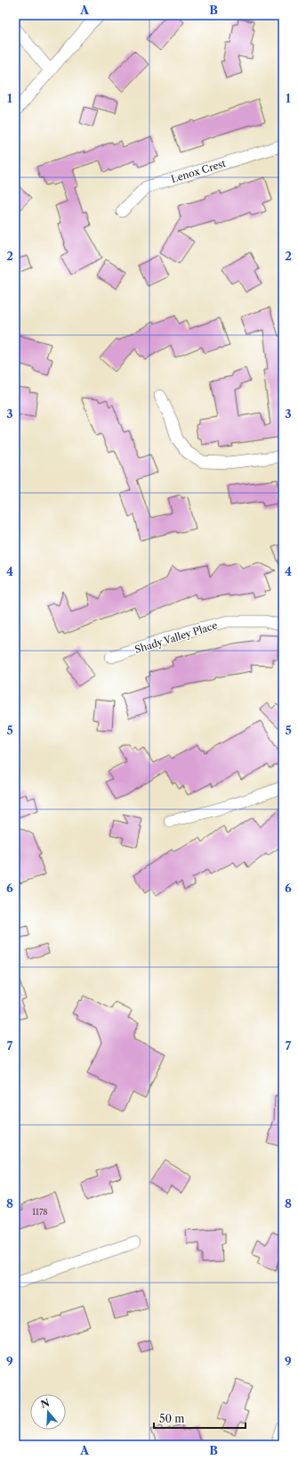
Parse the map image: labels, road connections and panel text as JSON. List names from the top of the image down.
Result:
{
  "streets": {
    "street": ["Lenox Crest", "Shady Valley Place"]
  },
  "house_numbers": ["1178"],
  "scale_bar": "50 m",
  "north": "top",
  "grid": {
    "columns": ["A", "B"],
    "rows": [
      "1",
      "2",
      "3",
      "4",
      "5",
      "6",
      "7",
      "8",
      "9"
    ]
  }
}
